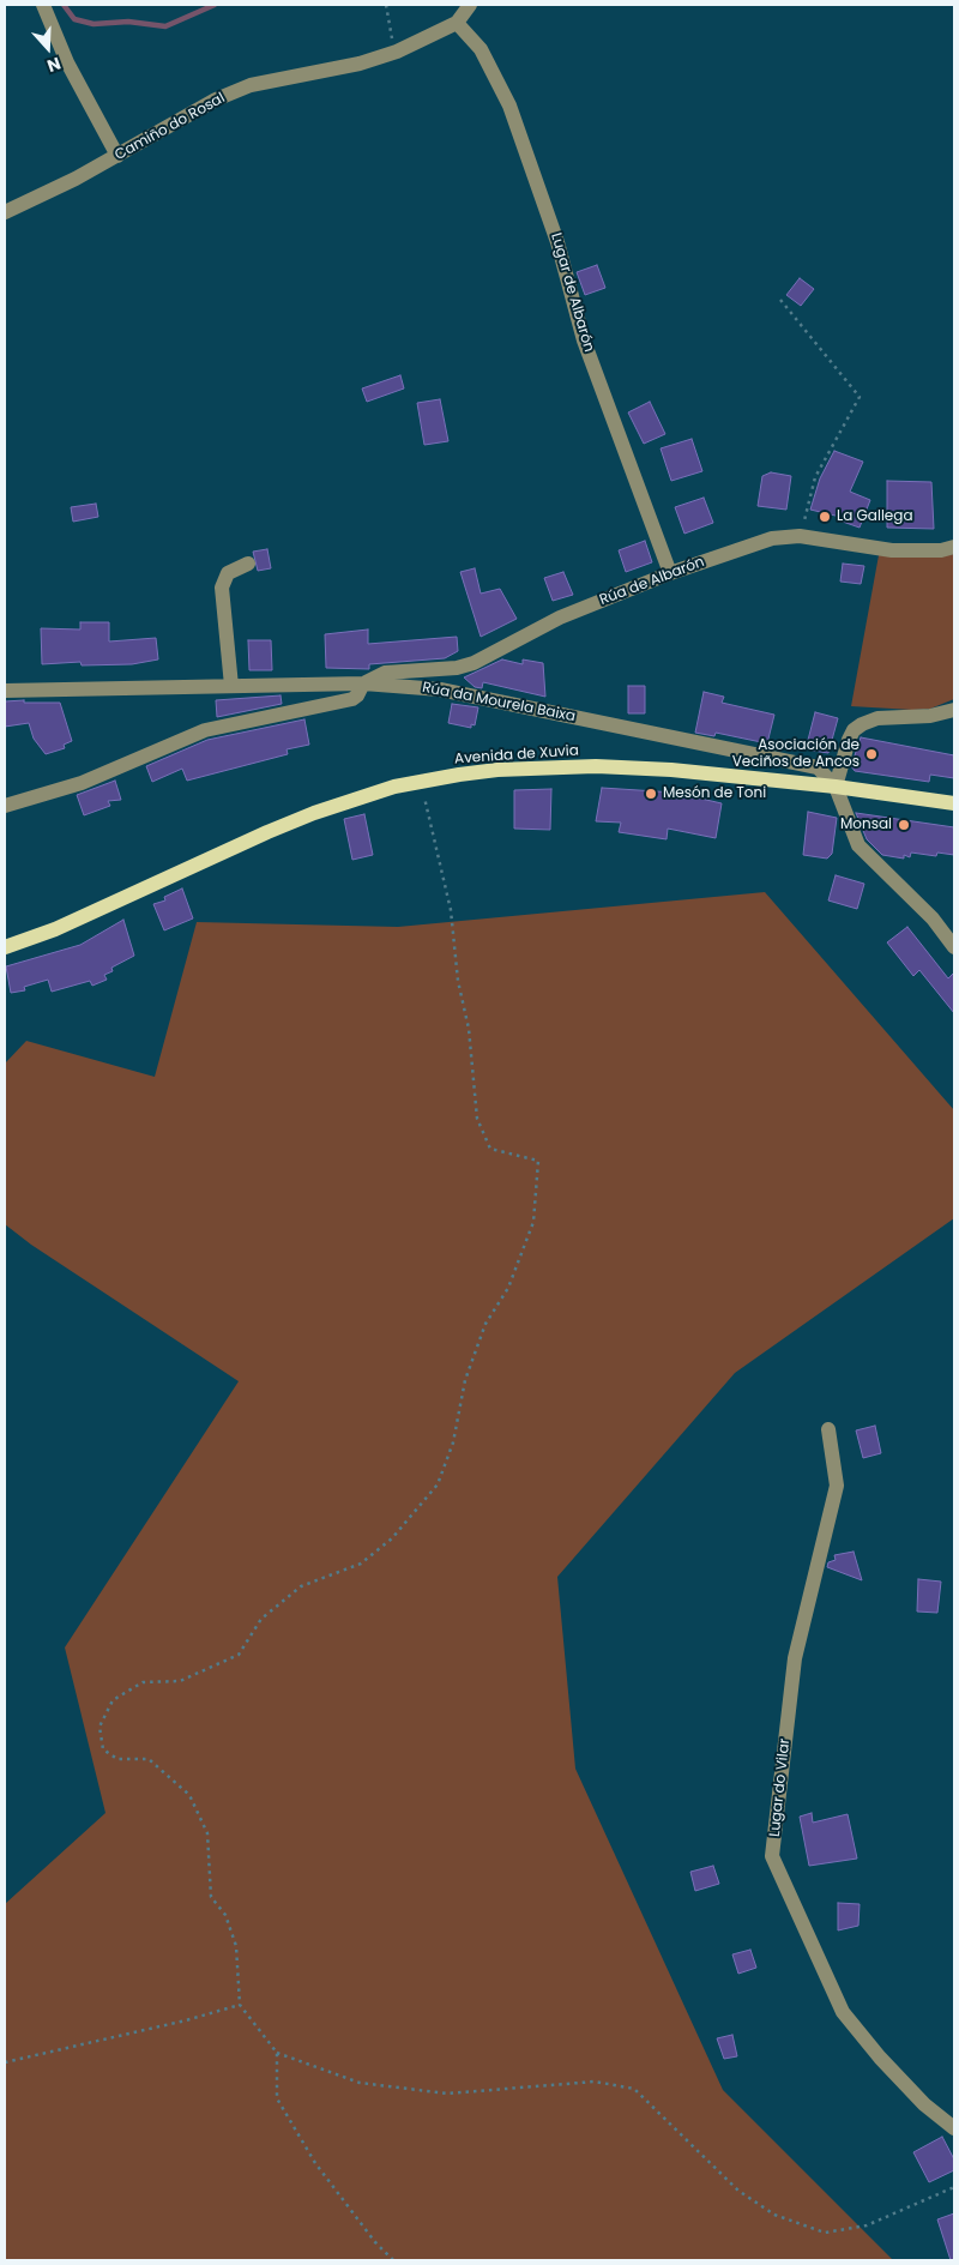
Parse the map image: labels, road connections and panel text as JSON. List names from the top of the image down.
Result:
{
  "streets": {
    "main road": ["Avenida de Xuvia"],
    "street": [
      "Camiño do Rosal",
      "Lugar de Albarón",
      "Rúa de Albarón",
      "Rúa da Mourela Baixa",
      "Lugar do Vilar"
    ]
  },
  "crossings": [
    ["Camiño do Rosal", "Lugar de Albarón"],
    ["Lugar de Albarón", "Rúa de Albarón"],
    ["Rúa de Albarón", "Rúa da Mourela Baixa"],
    ["Rúa da Mourela Baixa", "Avenida de Xuvia"]
  ],
  "places": [
    "La Gallega",
    "Asociación de Veciños de Ancos",
    "Mesón de Toni",
    "Monsal"
  ],
  "north": "bottom"
}
